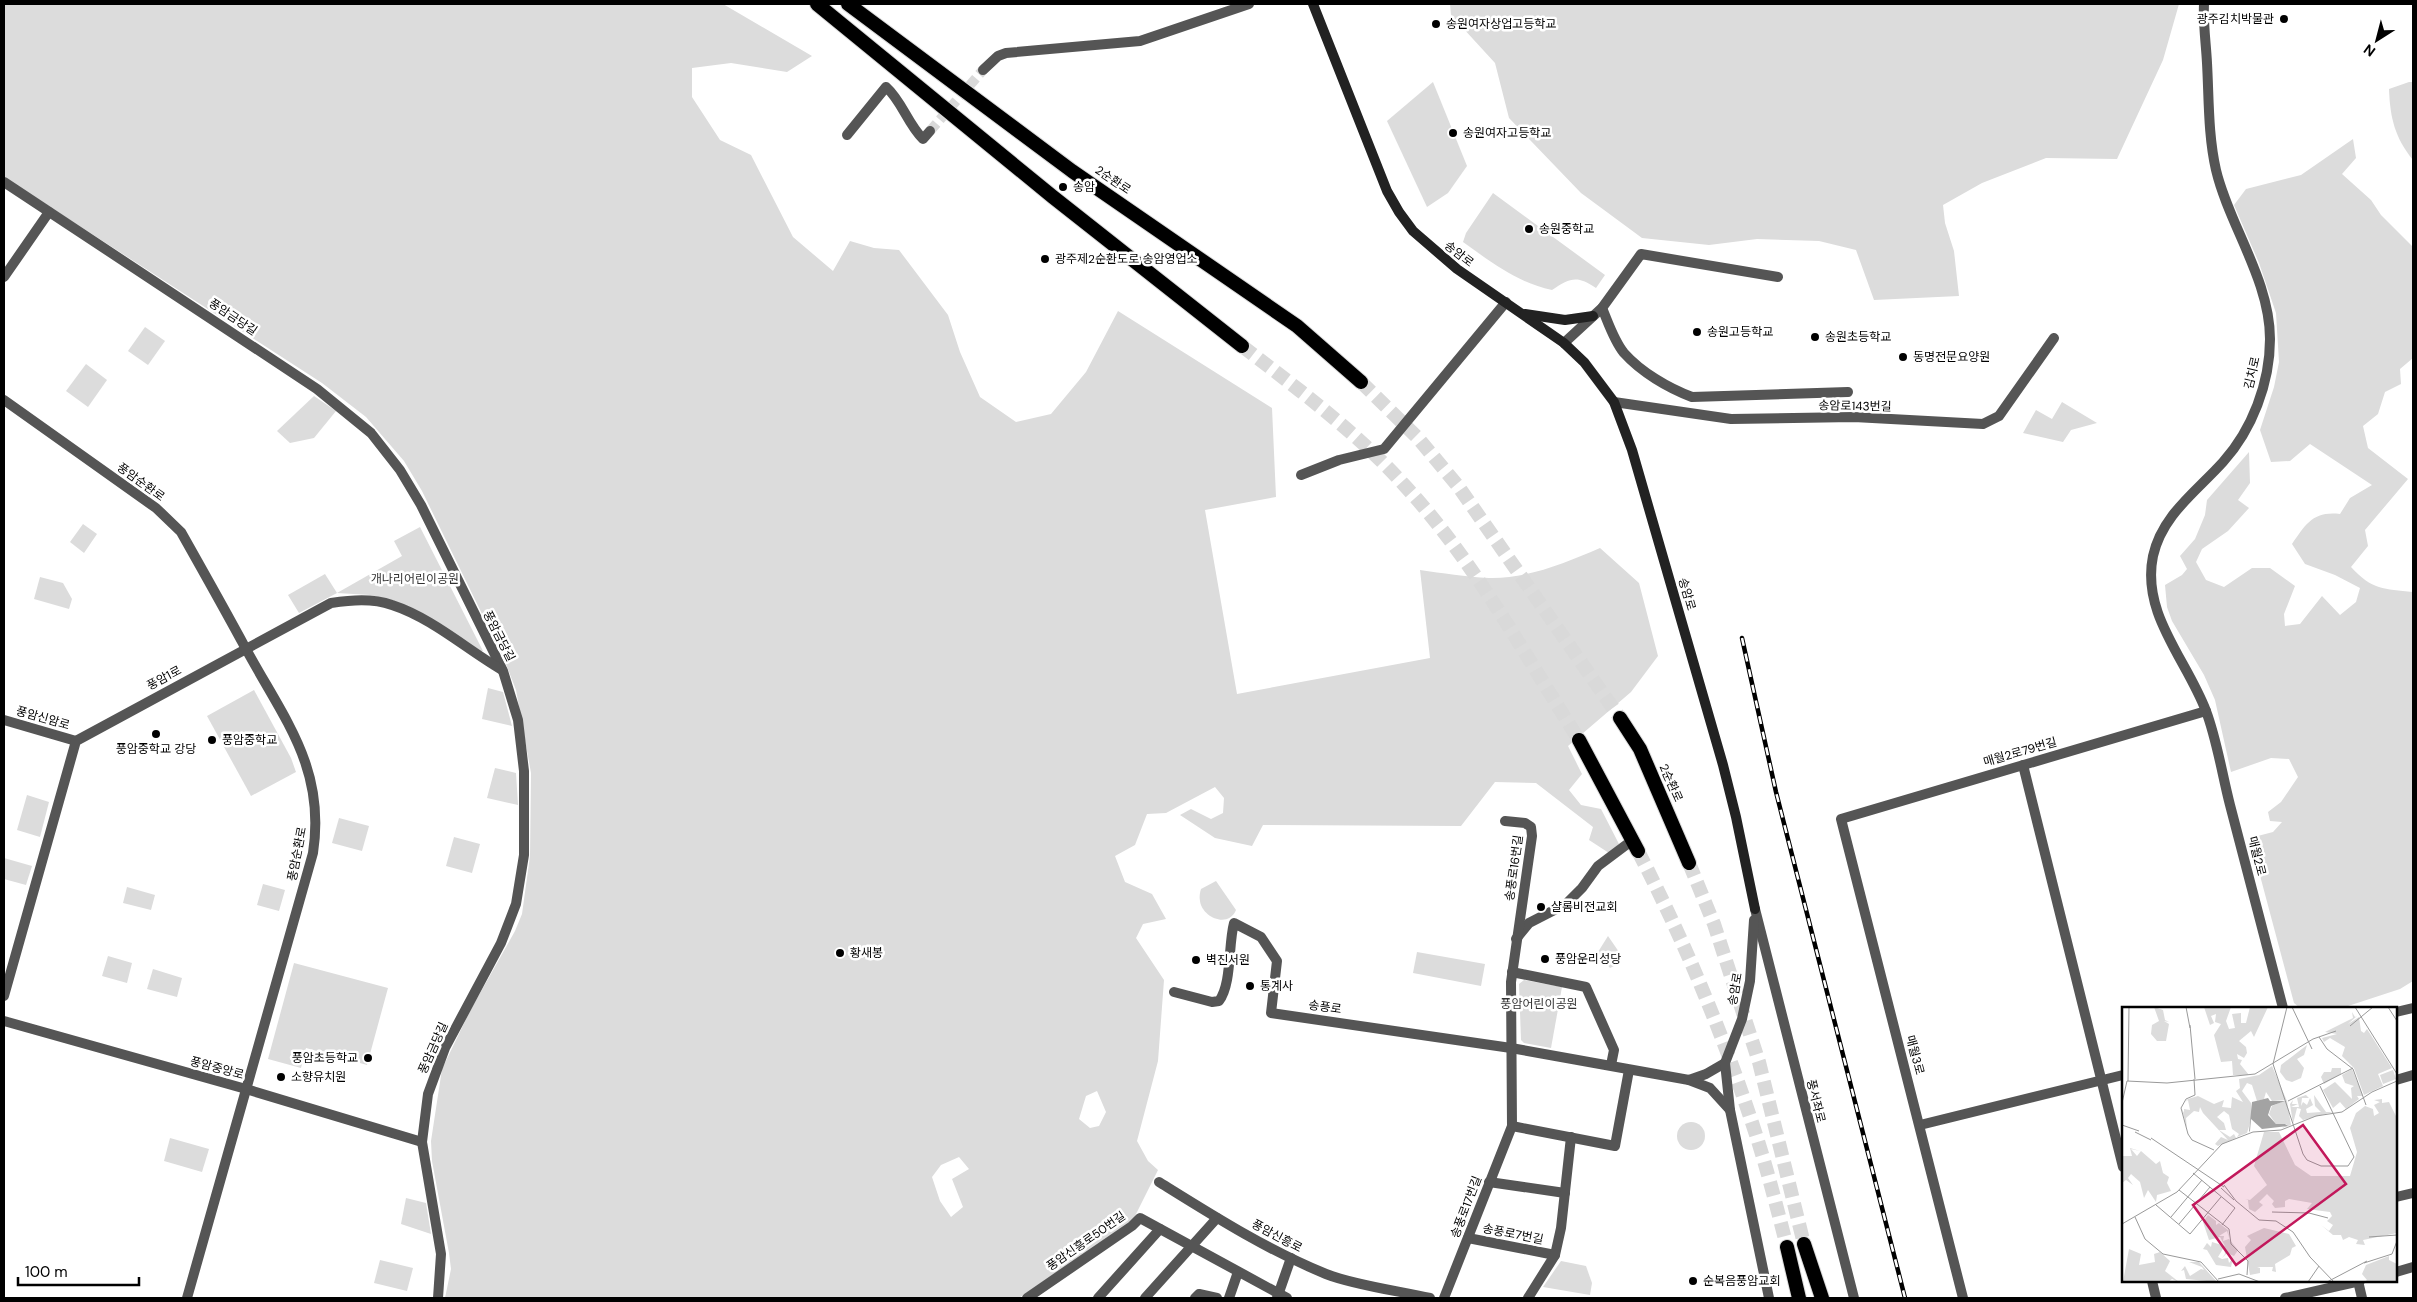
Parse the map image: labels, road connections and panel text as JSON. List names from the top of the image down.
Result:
{
  "streets": {
    "highway": ["2순환로"],
    "main road": ["송암로"],
    "street": [
      "풍암금당길",
      "김치로",
      "송암로143번길",
      "풍암순환로",
      "풍암1로",
      "풍암신암로",
      "매월2로79번길",
      "매월2로",
      "송풍로16번길",
      "송풍로",
      "매월3로",
      "풍암중앙로",
      "풍서좌로",
      "송풍로17번길",
      "송풍로7번길",
      "풍암신흥로",
      "풍암신흥로50번길"
    ]
  },
  "crossings": [
    ["송암로", "송암로143번길"],
    ["송암로", "송풍로"],
    ["송암로", "풍서좌로"],
    ["풍암금당길", "풍암1로"],
    ["풍암금당길", "풍암중앙로"],
    ["김치로", "매월2로79번길"],
    ["김치로", "매월2로"],
    ["풍암순환로", "풍암1로"],
    ["풍암순환로", "풍암중앙로"],
    ["풍암1로", "풍암신암로"],
    ["매월2로79번길", "매월2로"],
    ["매월2로79번길", "매월3로"],
    ["송풍로16번길", "송풍로"],
    ["송풍로16번길", "송풍로17번길"],
    ["송풍로", "송풍로17번길"],
    ["송풍로17번길", "송풍로7번길"]
  ],
  "parks": ["개나리어린이공원", "풍암어린이공원"],
  "places": [
    "광주김치박물관",
    "송원여자상업고등학교",
    "송원여자고등학교",
    "송암",
    "송원중학교",
    "광주제2순환도로 송암영업소",
    "송원고등학교",
    "송원초등학교",
    "동명전문요양원",
    "풍암중학교 강당",
    "풍암중학교",
    "샬롬비전교회",
    "황새봉",
    "풍암운리성당",
    "벽진서원",
    "통계사",
    "풍암초등학교",
    "소향유치원",
    "순복음풍암교회"
  ],
  "scale_bar": "100 m",
  "north": "bottom left"
}
